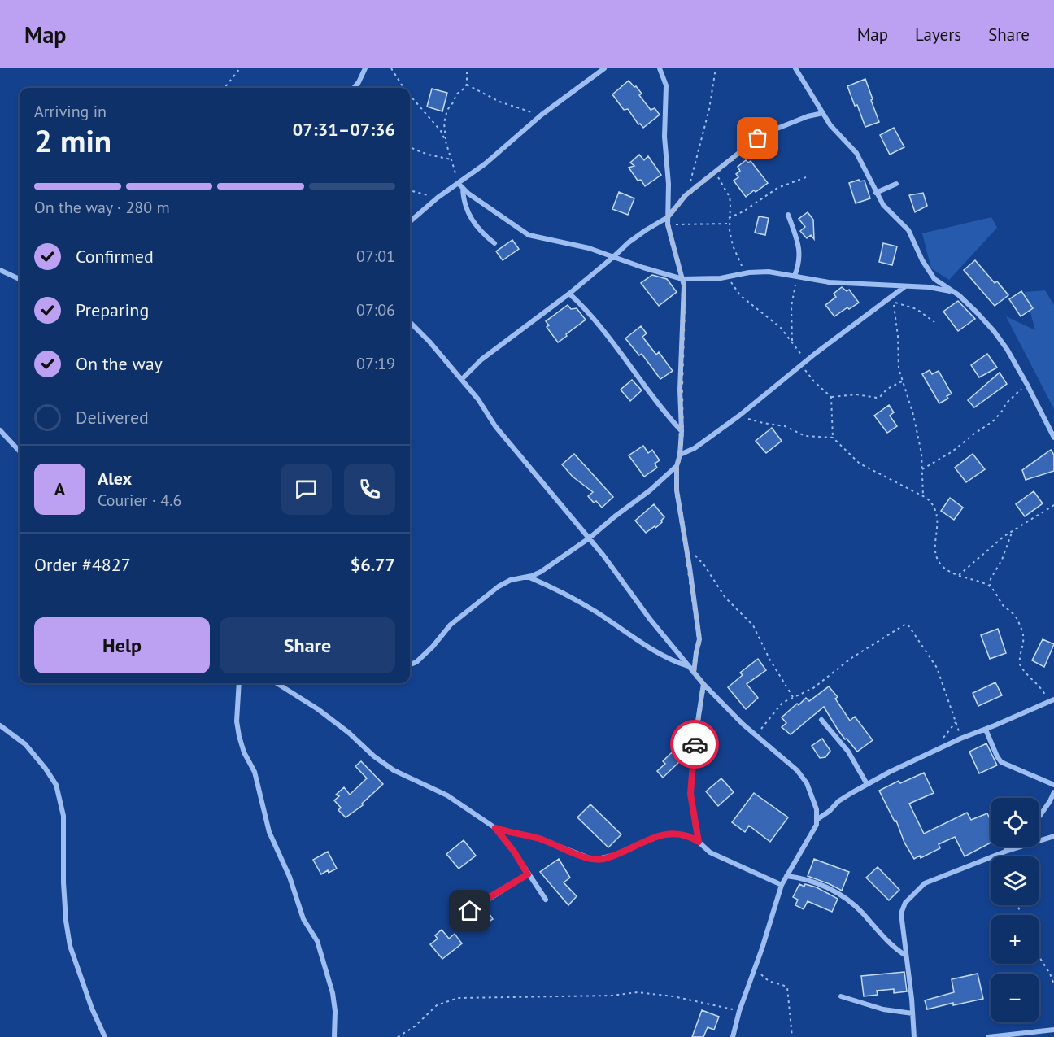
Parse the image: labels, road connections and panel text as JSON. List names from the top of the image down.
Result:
{
  "page": {
    "header": "Map",
    "nav": ["Map", "Layers", "Share"],
    "heading": ["2 min", "Arriving in", "07:31–07:36"],
    "panel": [
      "Alex",
      "Courier · 4.6",
      "Order #4827",
      "$6.77"
    ],
    "bar": "On the way · 280 m",
    "list": [
      ["Confirmed", "07:01"],
      ["Preparing", "07:06"],
      ["On the way", "07:19"],
      "Delivered"
    ],
    "round": "A",
    "buttons": ["Help", "Share"],
    "map_buttons": ["+", "−"]
  }
}
